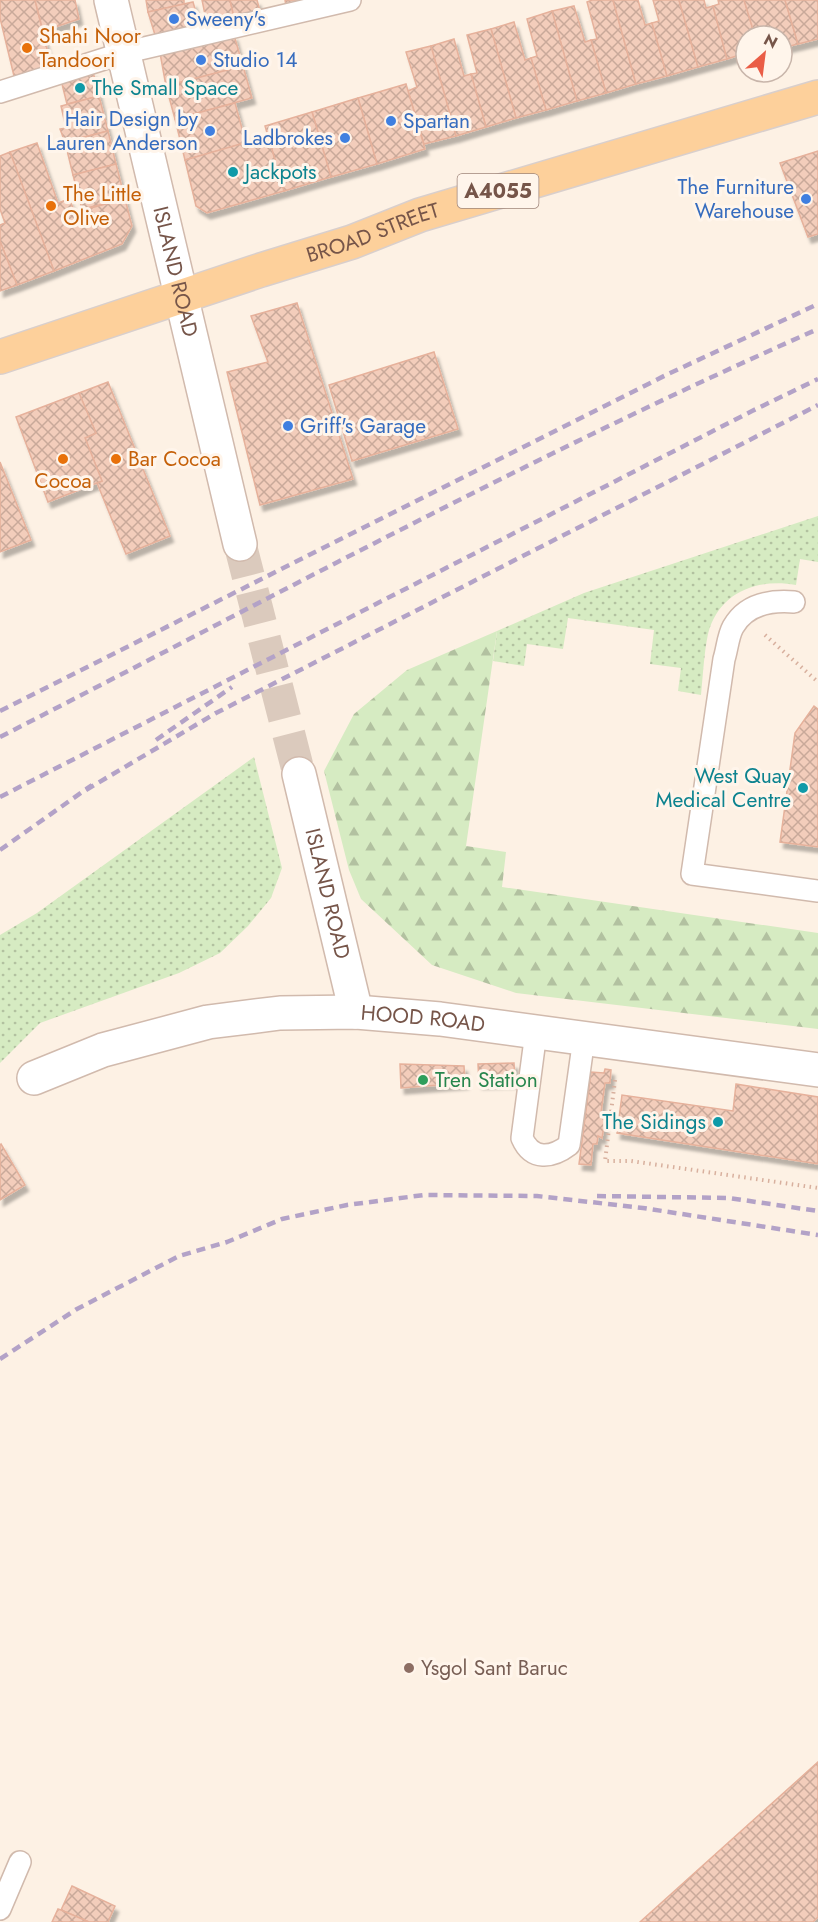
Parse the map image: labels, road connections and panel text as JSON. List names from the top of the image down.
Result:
{
  "streets": {
    "main road": ["A4055", "BROAD STREET"],
    "street": ["ISLAND ROAD", "HOOD ROAD"]
  },
  "crossings": [
    ["BROAD STREET", "ISLAND ROAD"],
    ["ISLAND ROAD", "HOOD ROAD"]
  ],
  "places": [
    "Sweeny's",
    "Shahi Noor Tandoori",
    "Studio 14",
    "The Small Space",
    "Spartan",
    "Hair Design by Lauren Anderson",
    "Ladbrokes",
    "Jackpots",
    "The Furniture Warehouse",
    "The Little Olive",
    "Griff's Garage",
    "Cocoa",
    "Bar Cocoa",
    "West Quay Medical Centre",
    "Tren Station",
    "The Sidings",
    "Ysgol Sant Baruc"
  ],
  "north": "top right"
}
